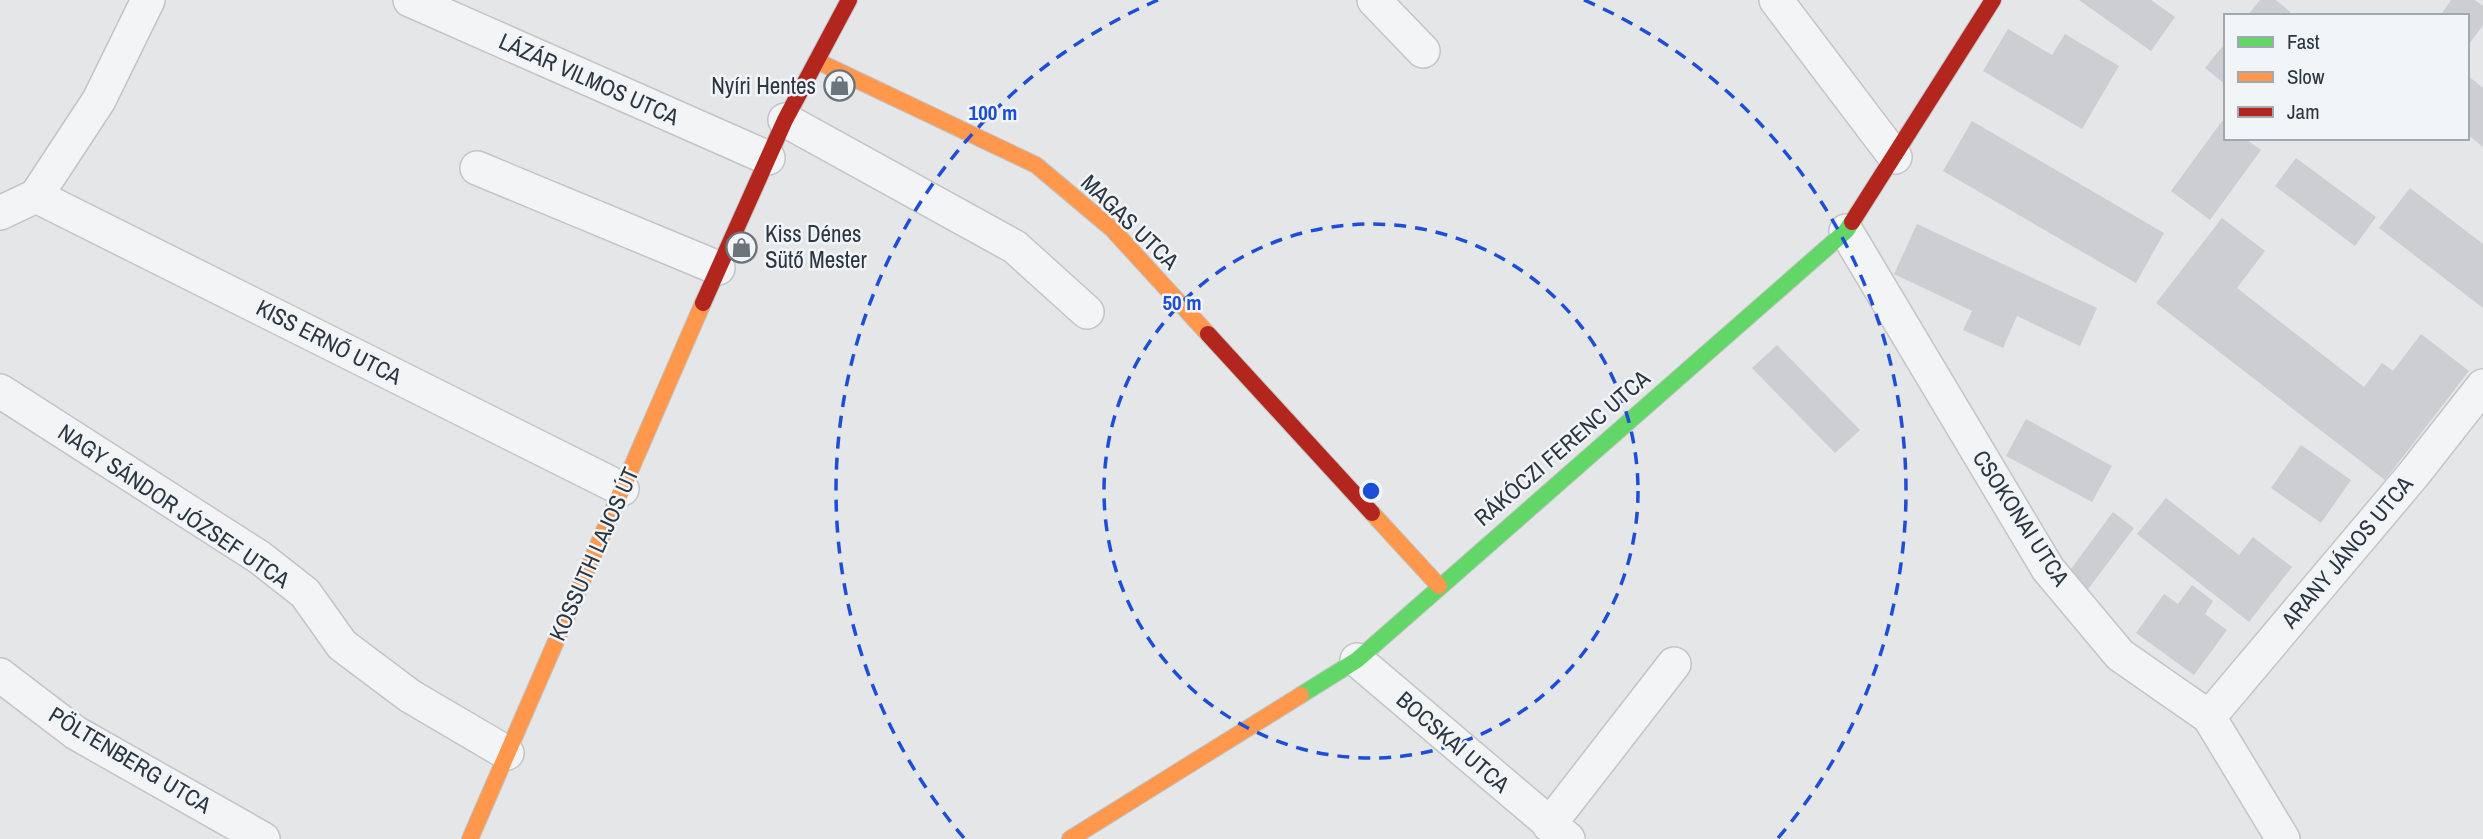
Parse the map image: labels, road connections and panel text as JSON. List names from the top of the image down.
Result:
{
  "streets": {
    "street": [
      "LÁZÁR VILMOS UTCA",
      "MAGAS UTCA",
      "KISS ERNŐ UTCA",
      "RÁKÓCZI FERENC UTCA",
      "NAGY SÁNDOR JÓZSEF UTCA",
      "CSOKONAI UTCA",
      "ARANY JÁNOS UTCA",
      "KOSSUTH LAJOS ÚT",
      "BOCSKAI UTCA",
      "PÖLTENBERG UTCA"
    ]
  },
  "crossings": [
    ["LÁZÁR VILMOS UTCA", "KOSSUTH LAJOS ÚT"],
    ["MAGAS UTCA", "RÁKÓCZI FERENC UTCA"],
    ["MAGAS UTCA", "KOSSUTH LAJOS ÚT"],
    ["KISS ERNŐ UTCA", "KOSSUTH LAJOS ÚT"],
    ["RÁKÓCZI FERENC UTCA", "CSOKONAI UTCA"],
    ["RÁKÓCZI FERENC UTCA", "BOCSKAI UTCA"],
    ["NAGY SÁNDOR JÓZSEF UTCA", "KOSSUTH LAJOS ÚT"],
    ["CSOKONAI UTCA", "ARANY JÁNOS UTCA"]
  ],
  "places": {
    "shop": ["Nyíri Hentes", "Kiss Dénes Sütő Mester"]
  },
  "legend": ["Fast", "Slow", "Jam"],
  "rings": ["100 m", "50 m"]
}
